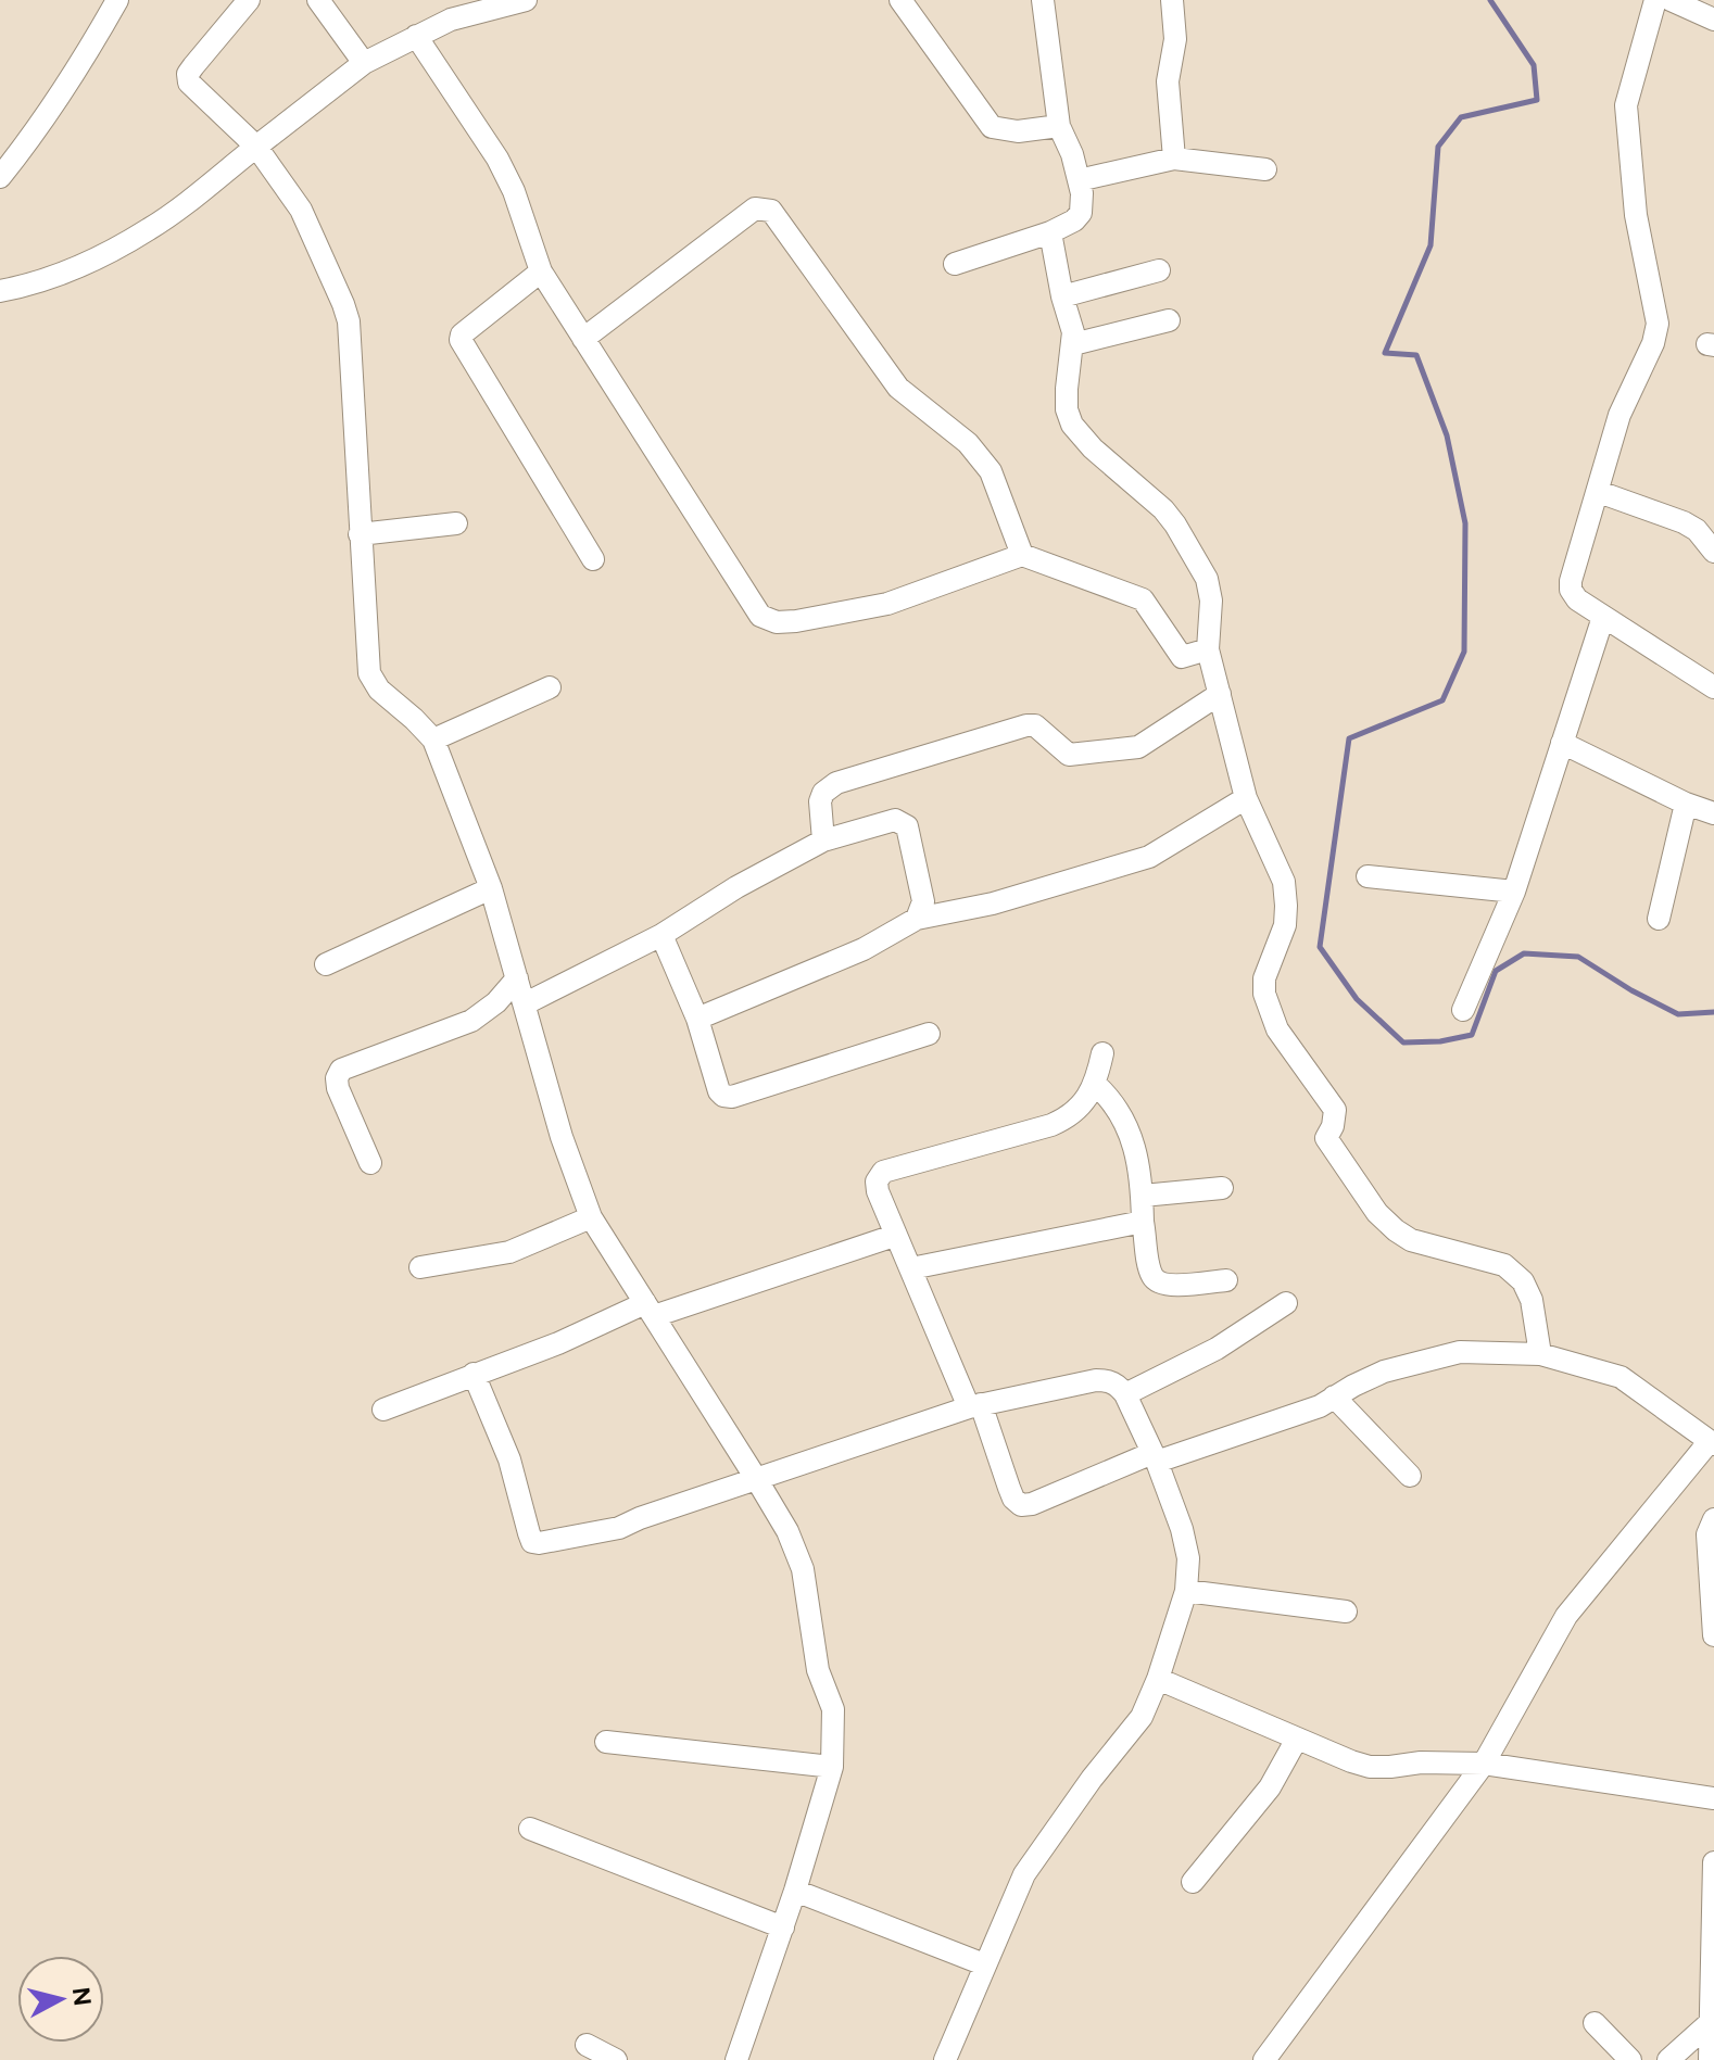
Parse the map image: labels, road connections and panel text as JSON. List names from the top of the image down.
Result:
{
  "north": "right"
}
